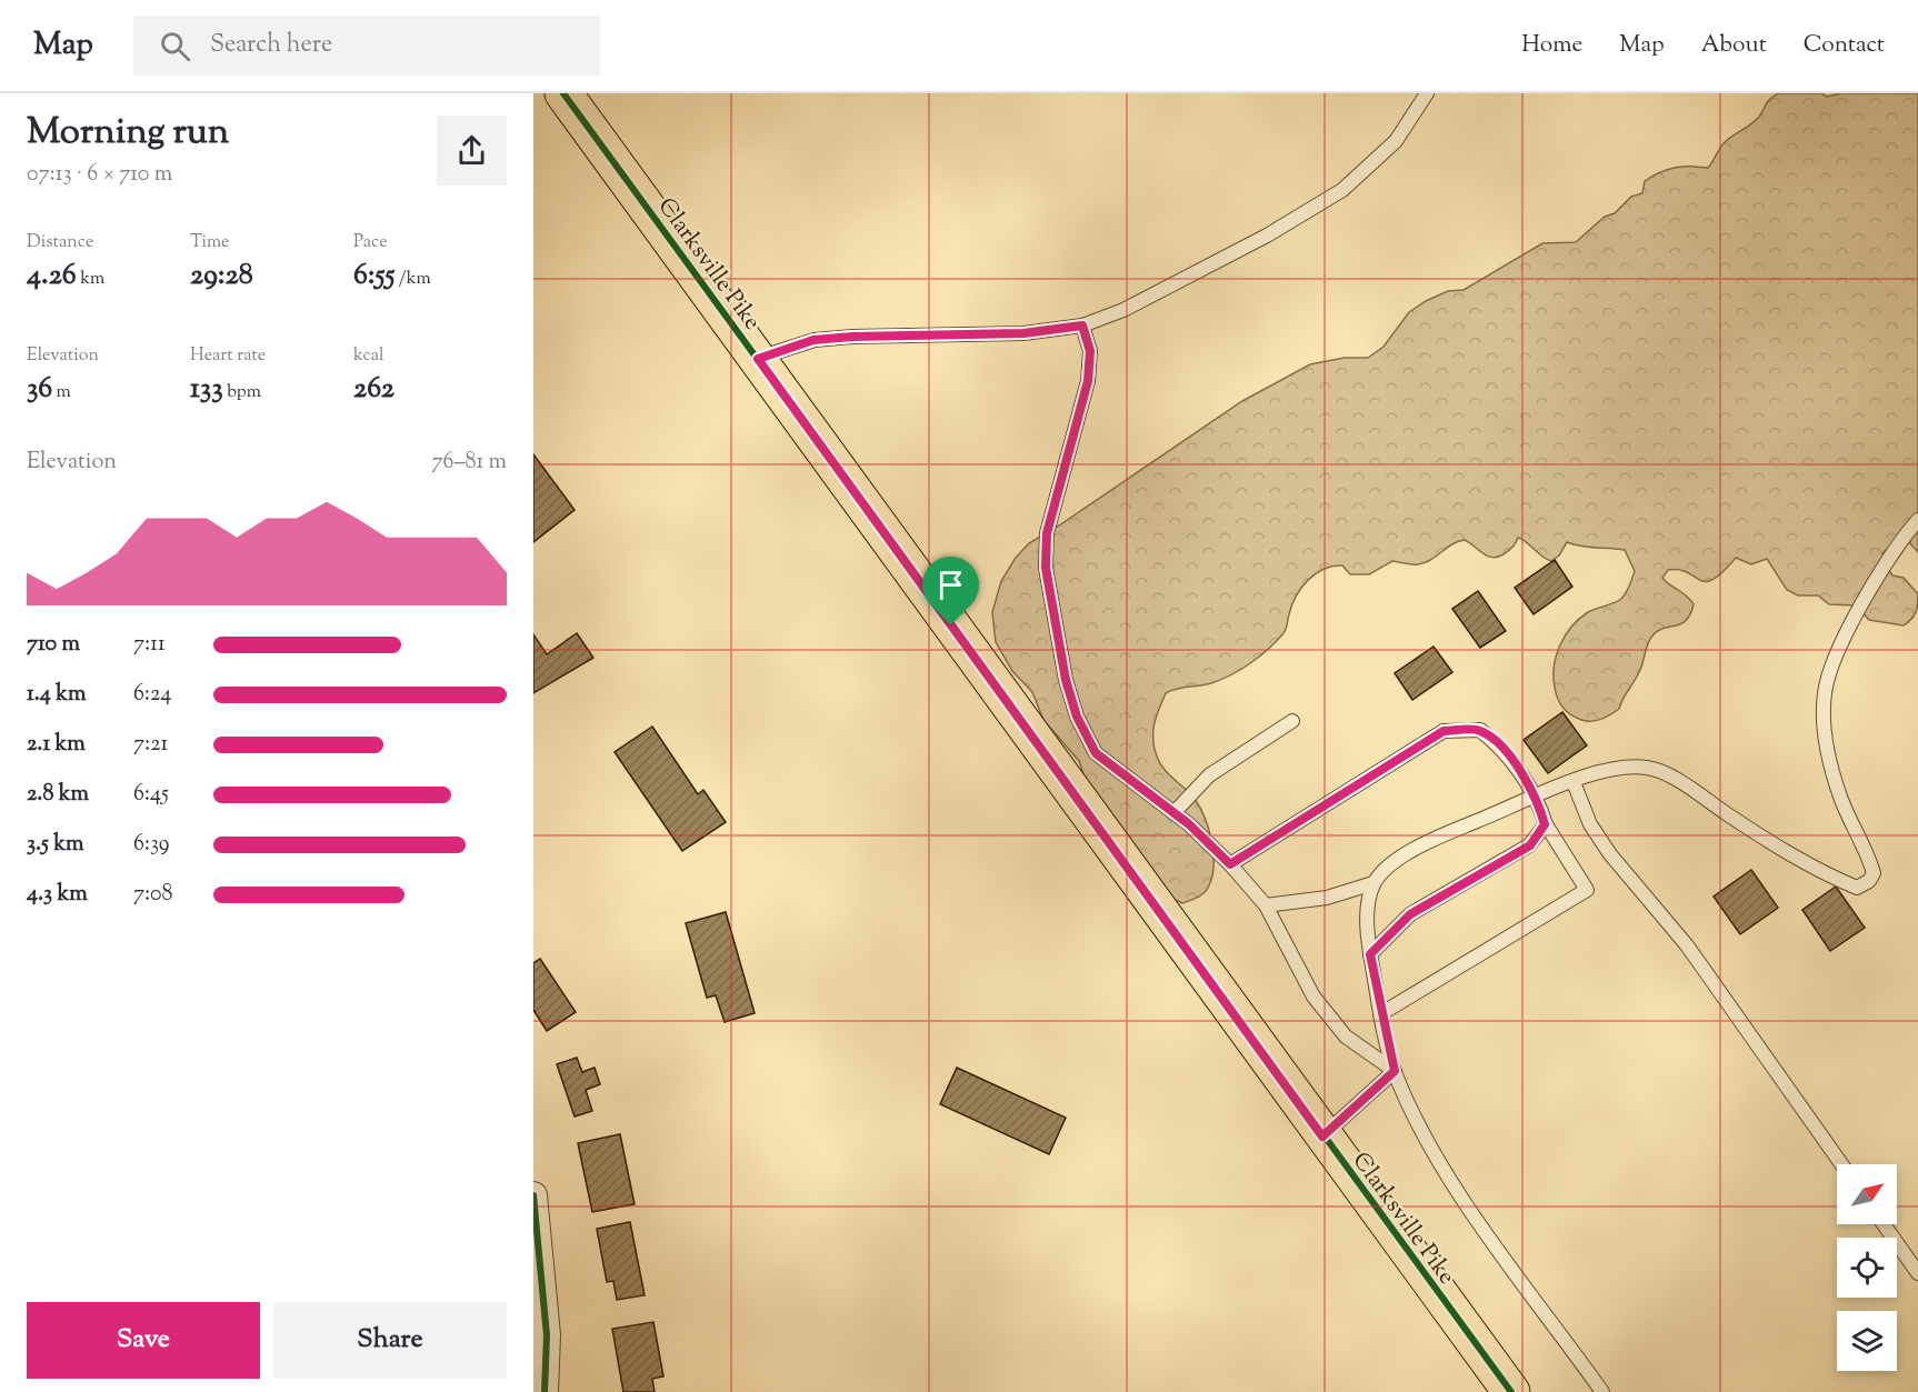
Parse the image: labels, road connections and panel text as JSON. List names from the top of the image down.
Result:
{
  "streets": {
    "main road": ["Clarksville Pike"]
  },
  "north": "top right",
  "page": {
    "header": "Map",
    "search": "Search here",
    "nav": [
      "Home",
      "Map",
      "About",
      "Contact"
    ],
    "heading": ["Morning run", "07:13 · 6 × 710 m"],
    "stats": [
      ["Distance", "4.26 km"],
      ["Time", "29:28"],
      ["Pace", "6:55 /km"],
      ["Elevation", "36 m"],
      ["Heart rate", "133 bpm"],
      ["kcal", "262"]
    ],
    "chart": ["Elevation", "76–81 m"],
    "list": [
      {
        "name": "710 m",
        "note": "7:11"
      },
      {
        "name": "1.4 km",
        "note": "6:24"
      },
      {
        "name": "2.1 km",
        "note": "7:21"
      },
      {
        "name": "2.8 km",
        "note": "6:45"
      },
      {
        "name": "3.5 km",
        "note": "6:39"
      },
      {
        "name": "4.3 km",
        "note": "7:08"
      }
    ],
    "buttons": ["Save", "Share"]
  }
}
